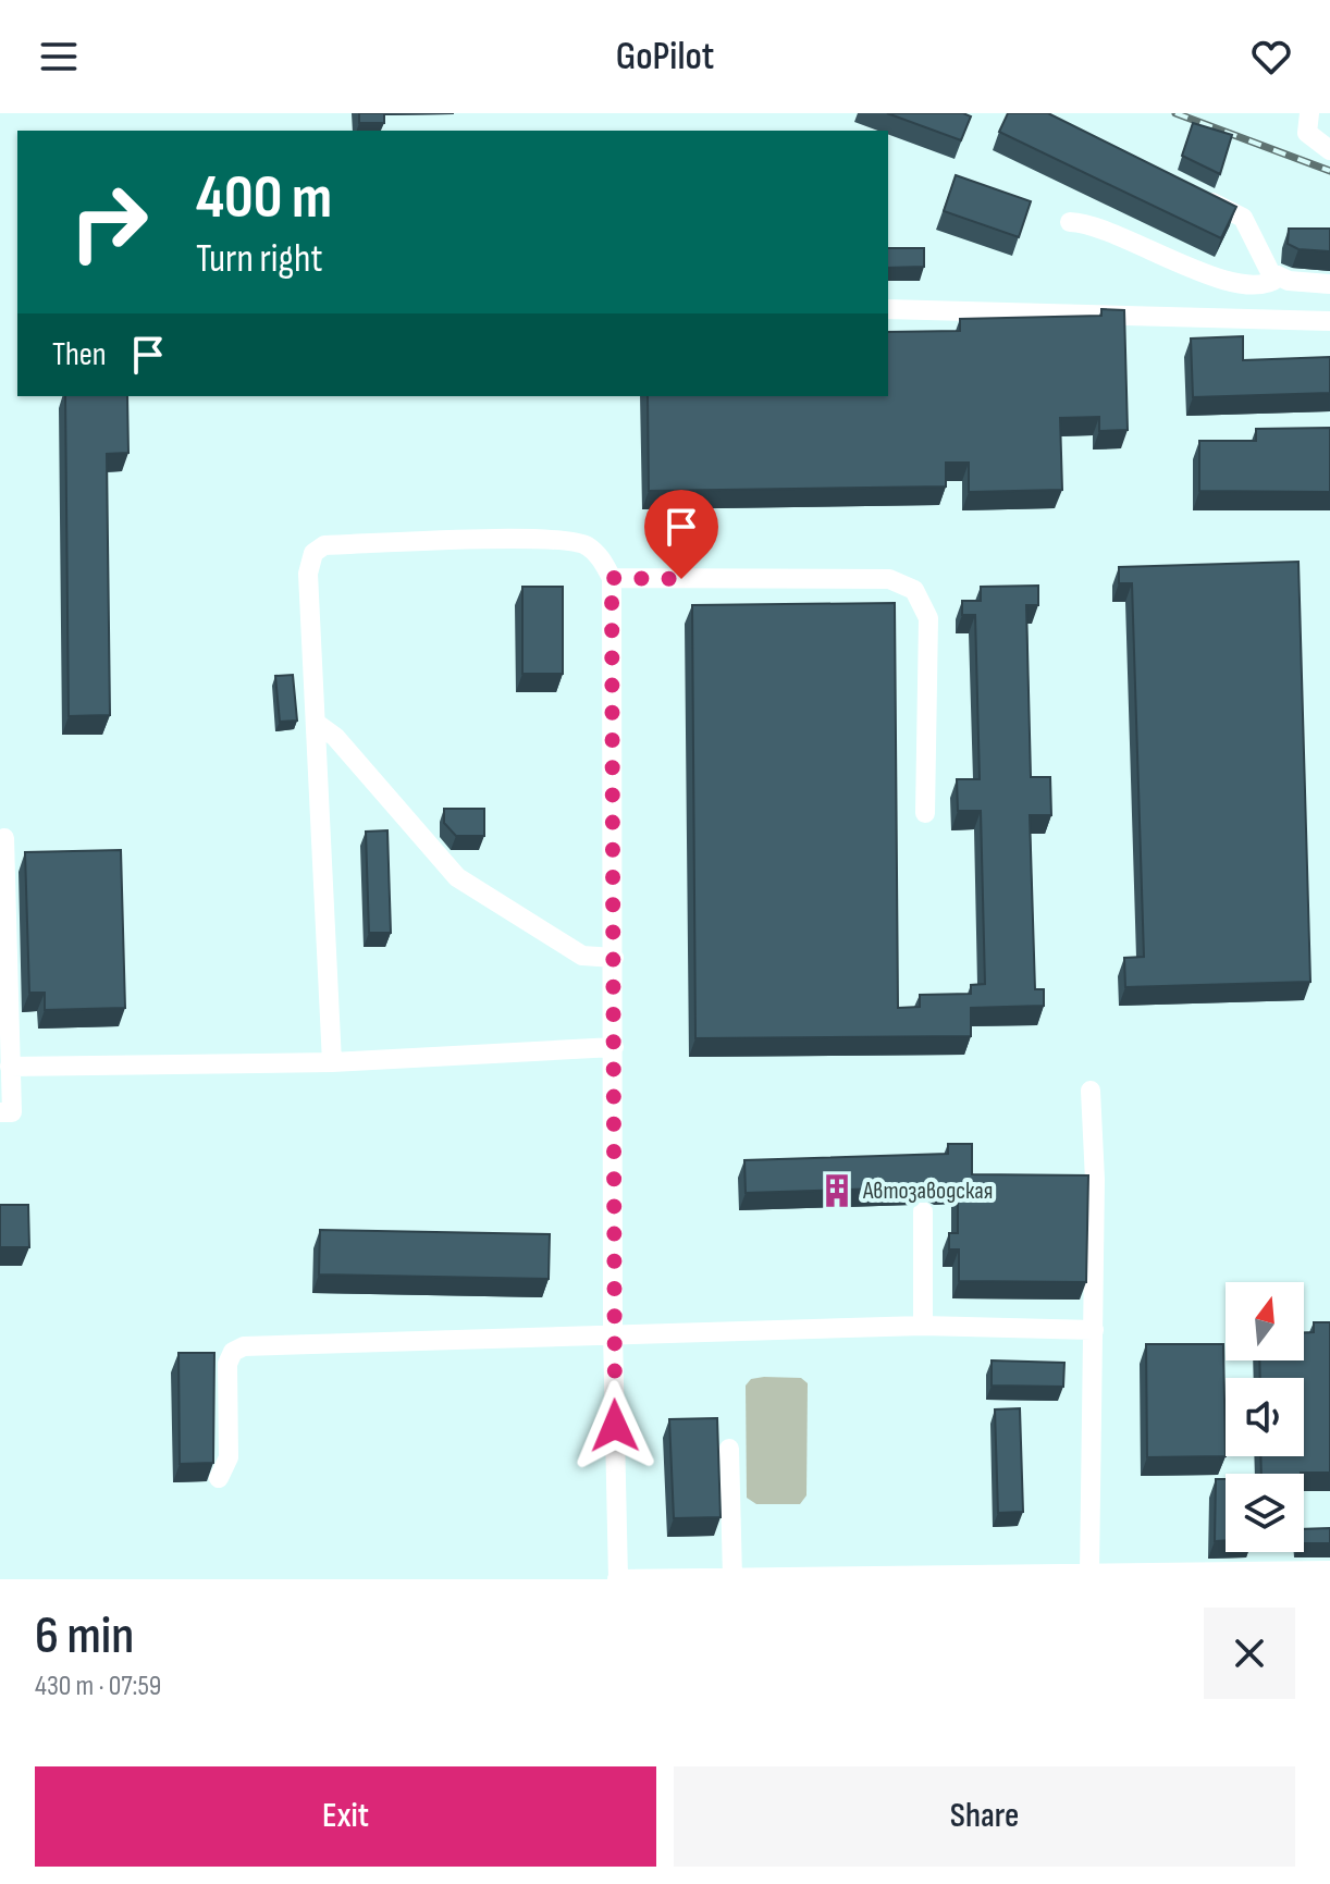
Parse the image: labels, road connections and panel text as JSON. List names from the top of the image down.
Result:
{
  "places": {
    "building": ["Автозаводская"]
  },
  "north": "top",
  "page": {
    "header": "GoPilot",
    "turn": ["400 m", "Turn right"],
    "then": "Then",
    "heading": ["6 min", "430 m · 07:59"],
    "buttons": ["Exit", "Share"]
  }
}
